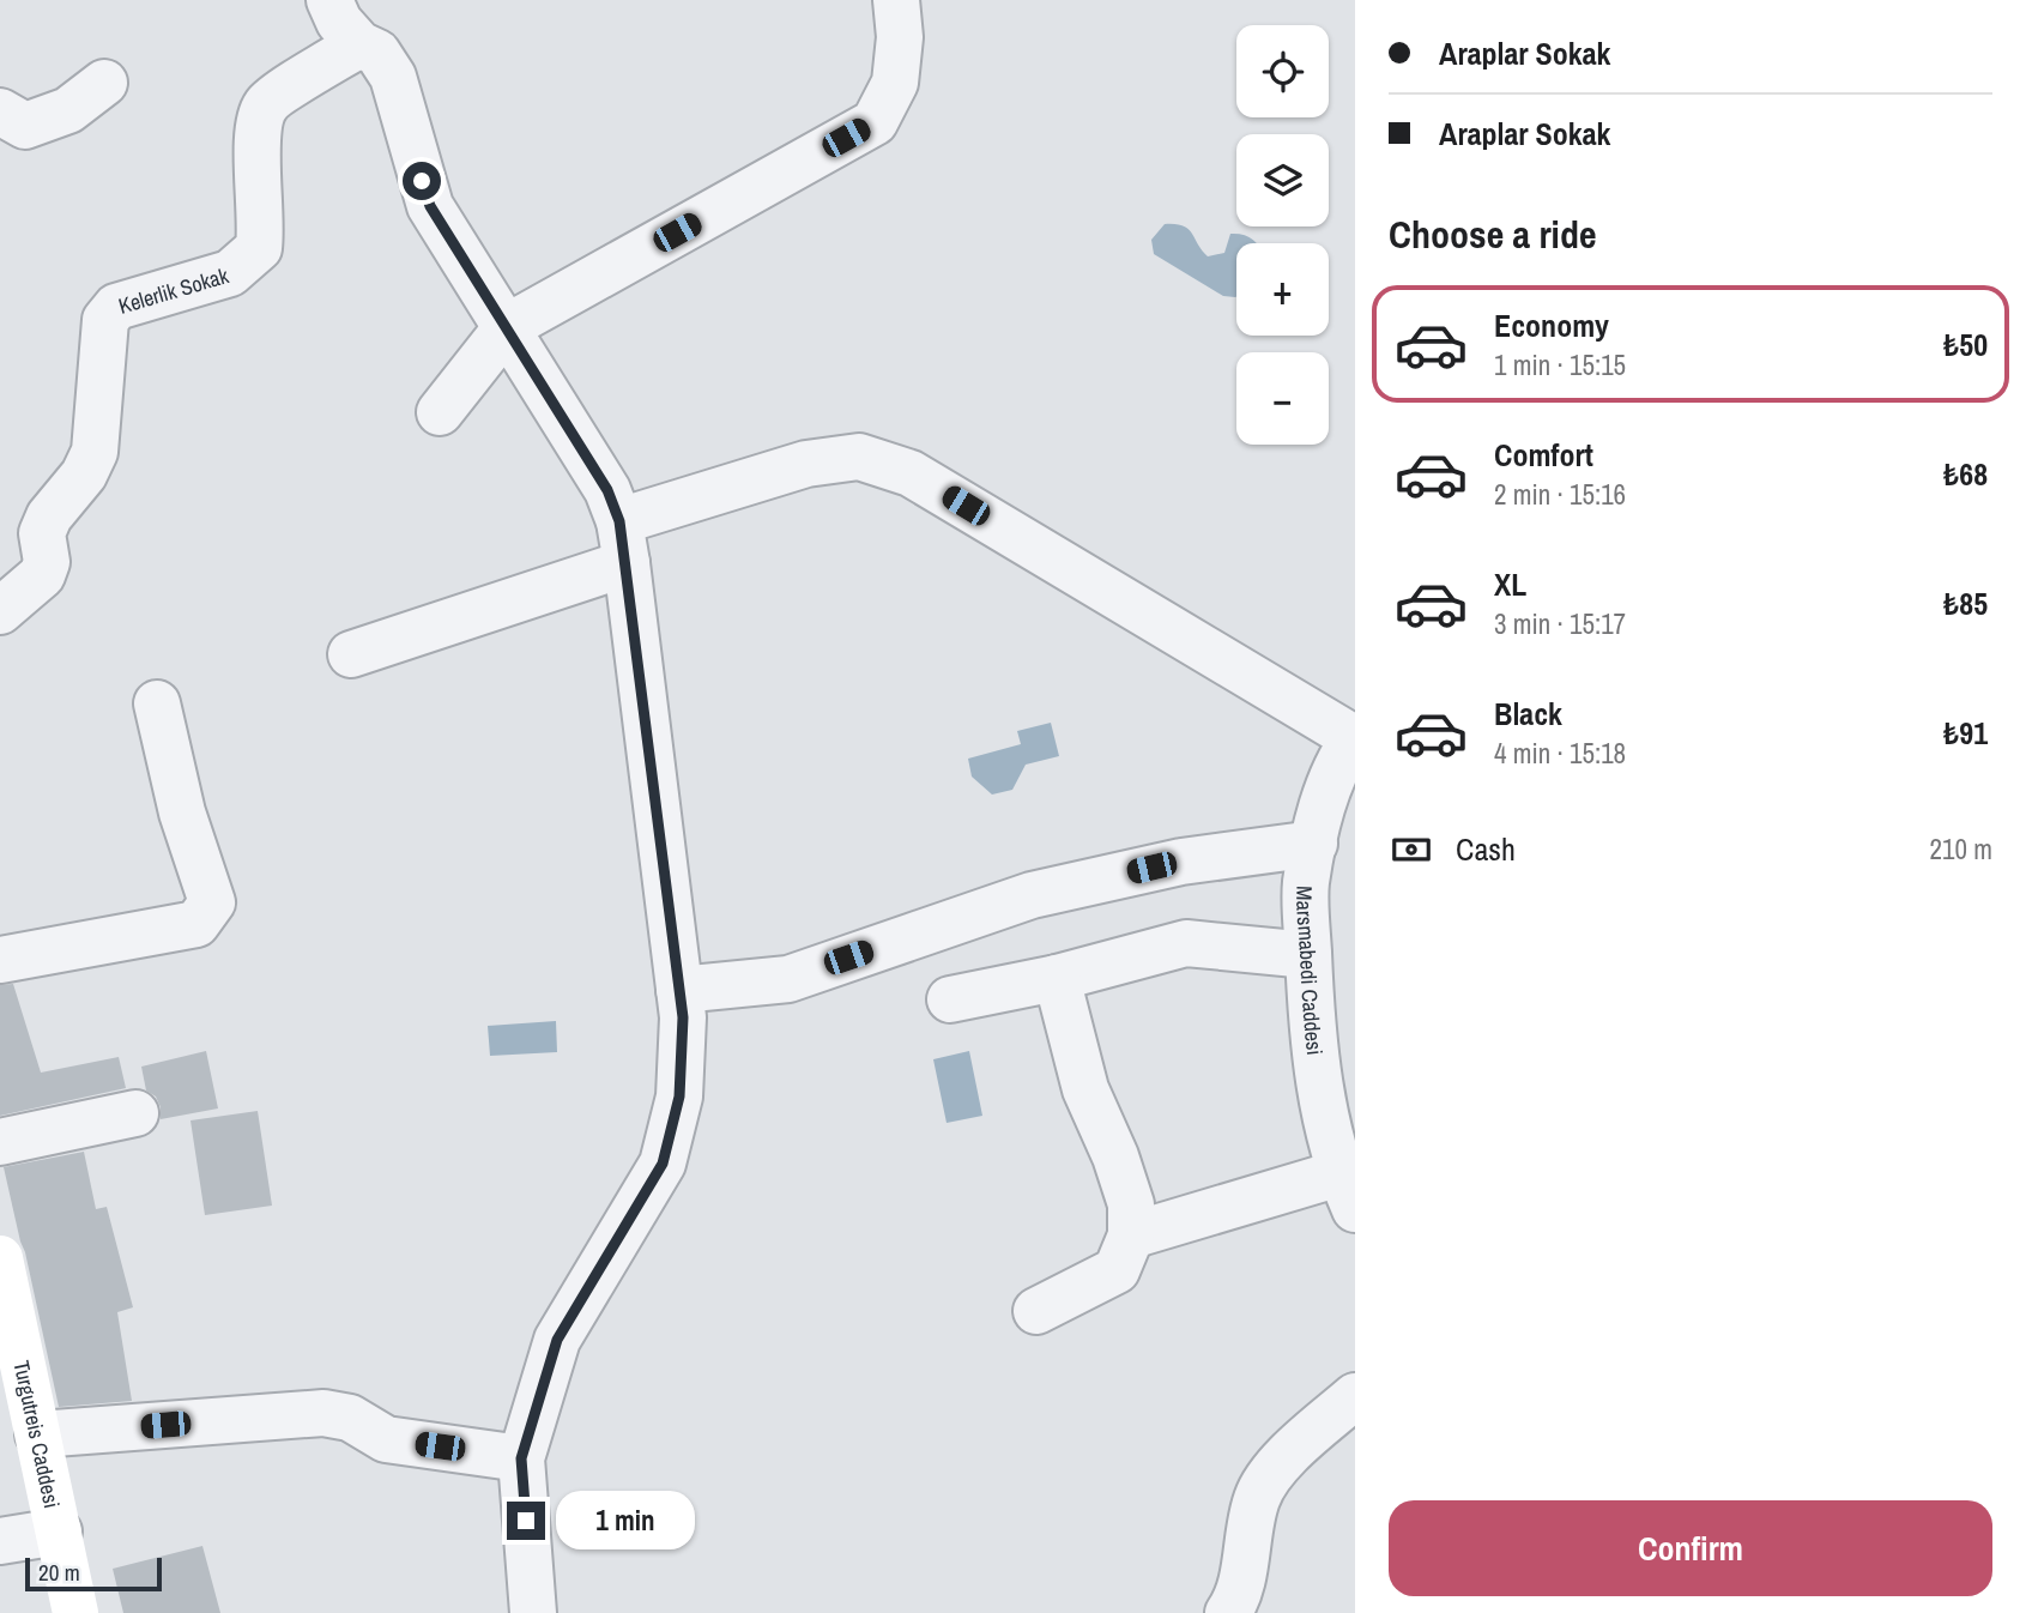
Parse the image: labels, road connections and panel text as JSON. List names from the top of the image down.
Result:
{
  "streets": {
    "main road": ["Turgutreis Caddesi"],
    "street": ["Kelerlik Sokak", "Marsmabedi Caddesi"]
  },
  "scale_bar": "20 m",
  "page": {
    "banner": ["Araplar Sokak", "Araplar Sokak"],
    "map_buttons": ["+", "−"],
    "heading": "Choose a ride",
    "list": [
      {
        "name": "Economy",
        "note": "1 min · 15:15",
        "value": "₺50"
      },
      {
        "name": "Comfort",
        "note": "2 min · 15:16",
        "value": "₺68"
      },
      {
        "name": "XL",
        "note": "3 min · 15:17",
        "value": "₺85"
      },
      {
        "name": "Black",
        "note": "4 min · 15:18",
        "value": "₺91"
      }
    ],
    "pay": ["Cash", "210 m"],
    "buttons": "Confirm",
    "bubble": "1 min",
    "scale": "20 m"
  }
}
